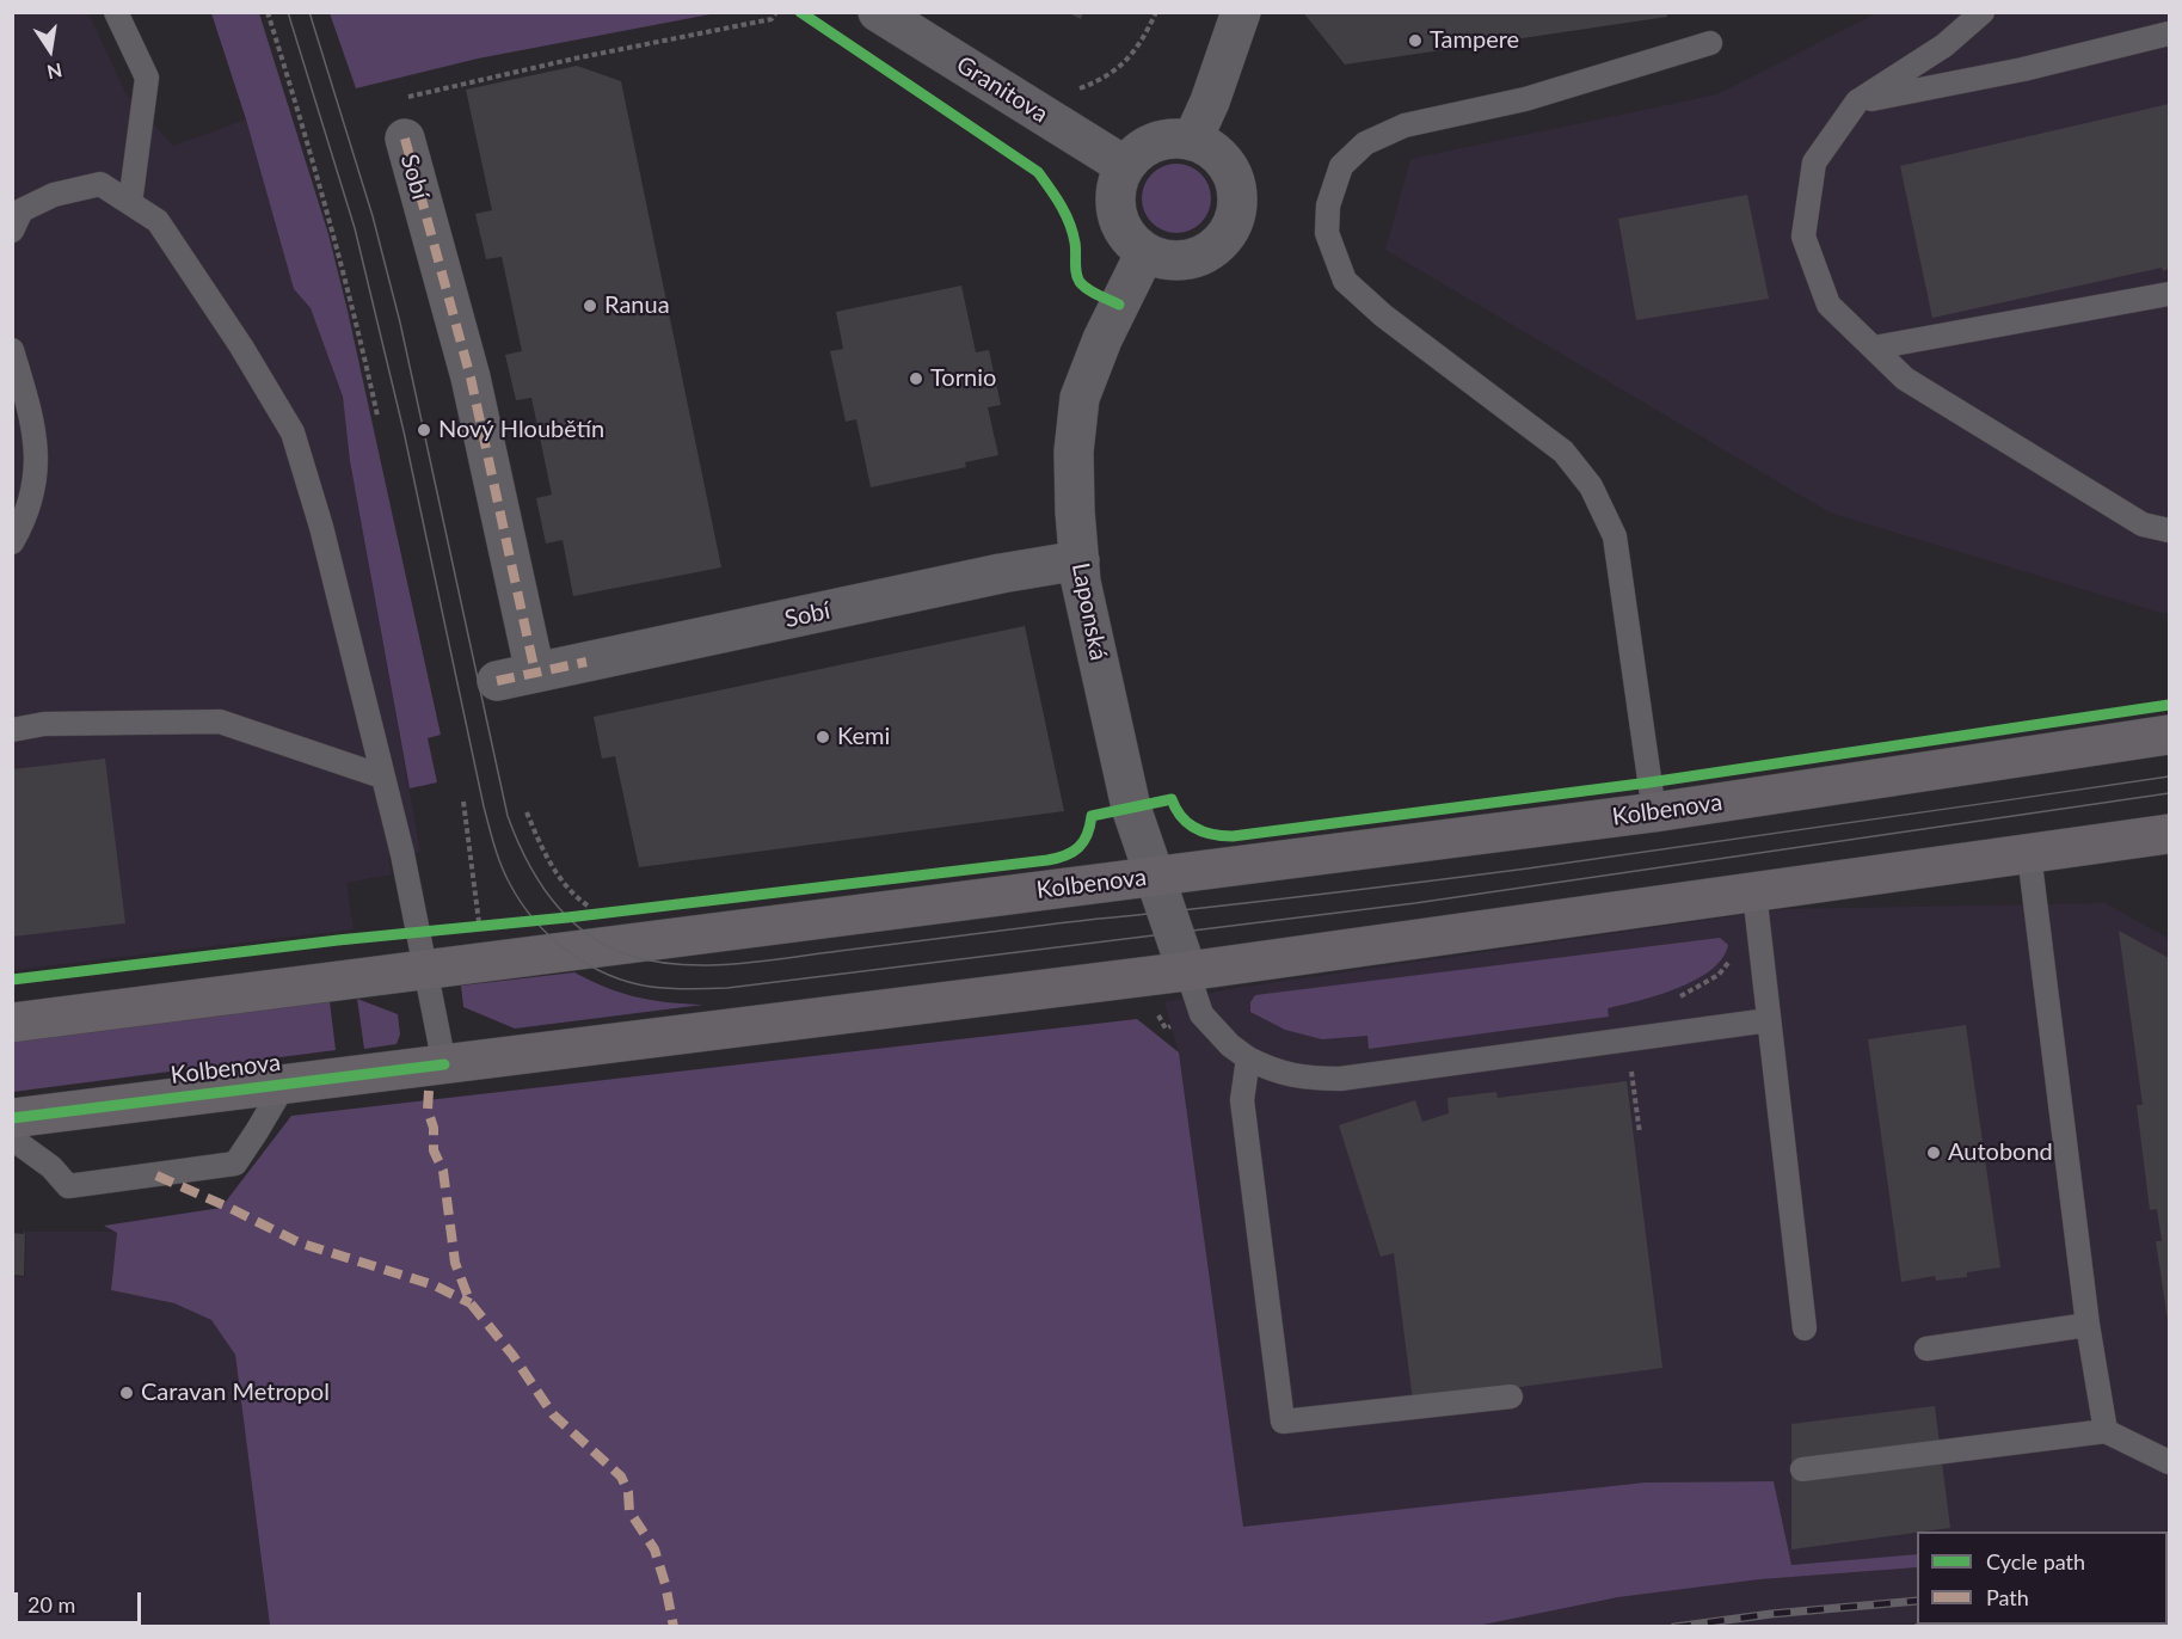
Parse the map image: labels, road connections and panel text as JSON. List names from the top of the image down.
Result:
{
  "streets": {
    "main road": ["Kolbenova"],
    "street": ["Granitova", "Sobí", "Laponská"]
  },
  "crossings": [
    ["Granitova", "Laponská"],
    ["Sobí", "Laponská"],
    ["Laponská", "Kolbenova"]
  ],
  "places": [
    "Tampere",
    "Ranua",
    "Tornio",
    "Nový Hloubětín",
    "Kemi",
    "Autobond",
    "Caravan Metropol"
  ],
  "legend": ["Cycle path", "Path"],
  "scale_bar": "20 m",
  "north": "bottom"
}
